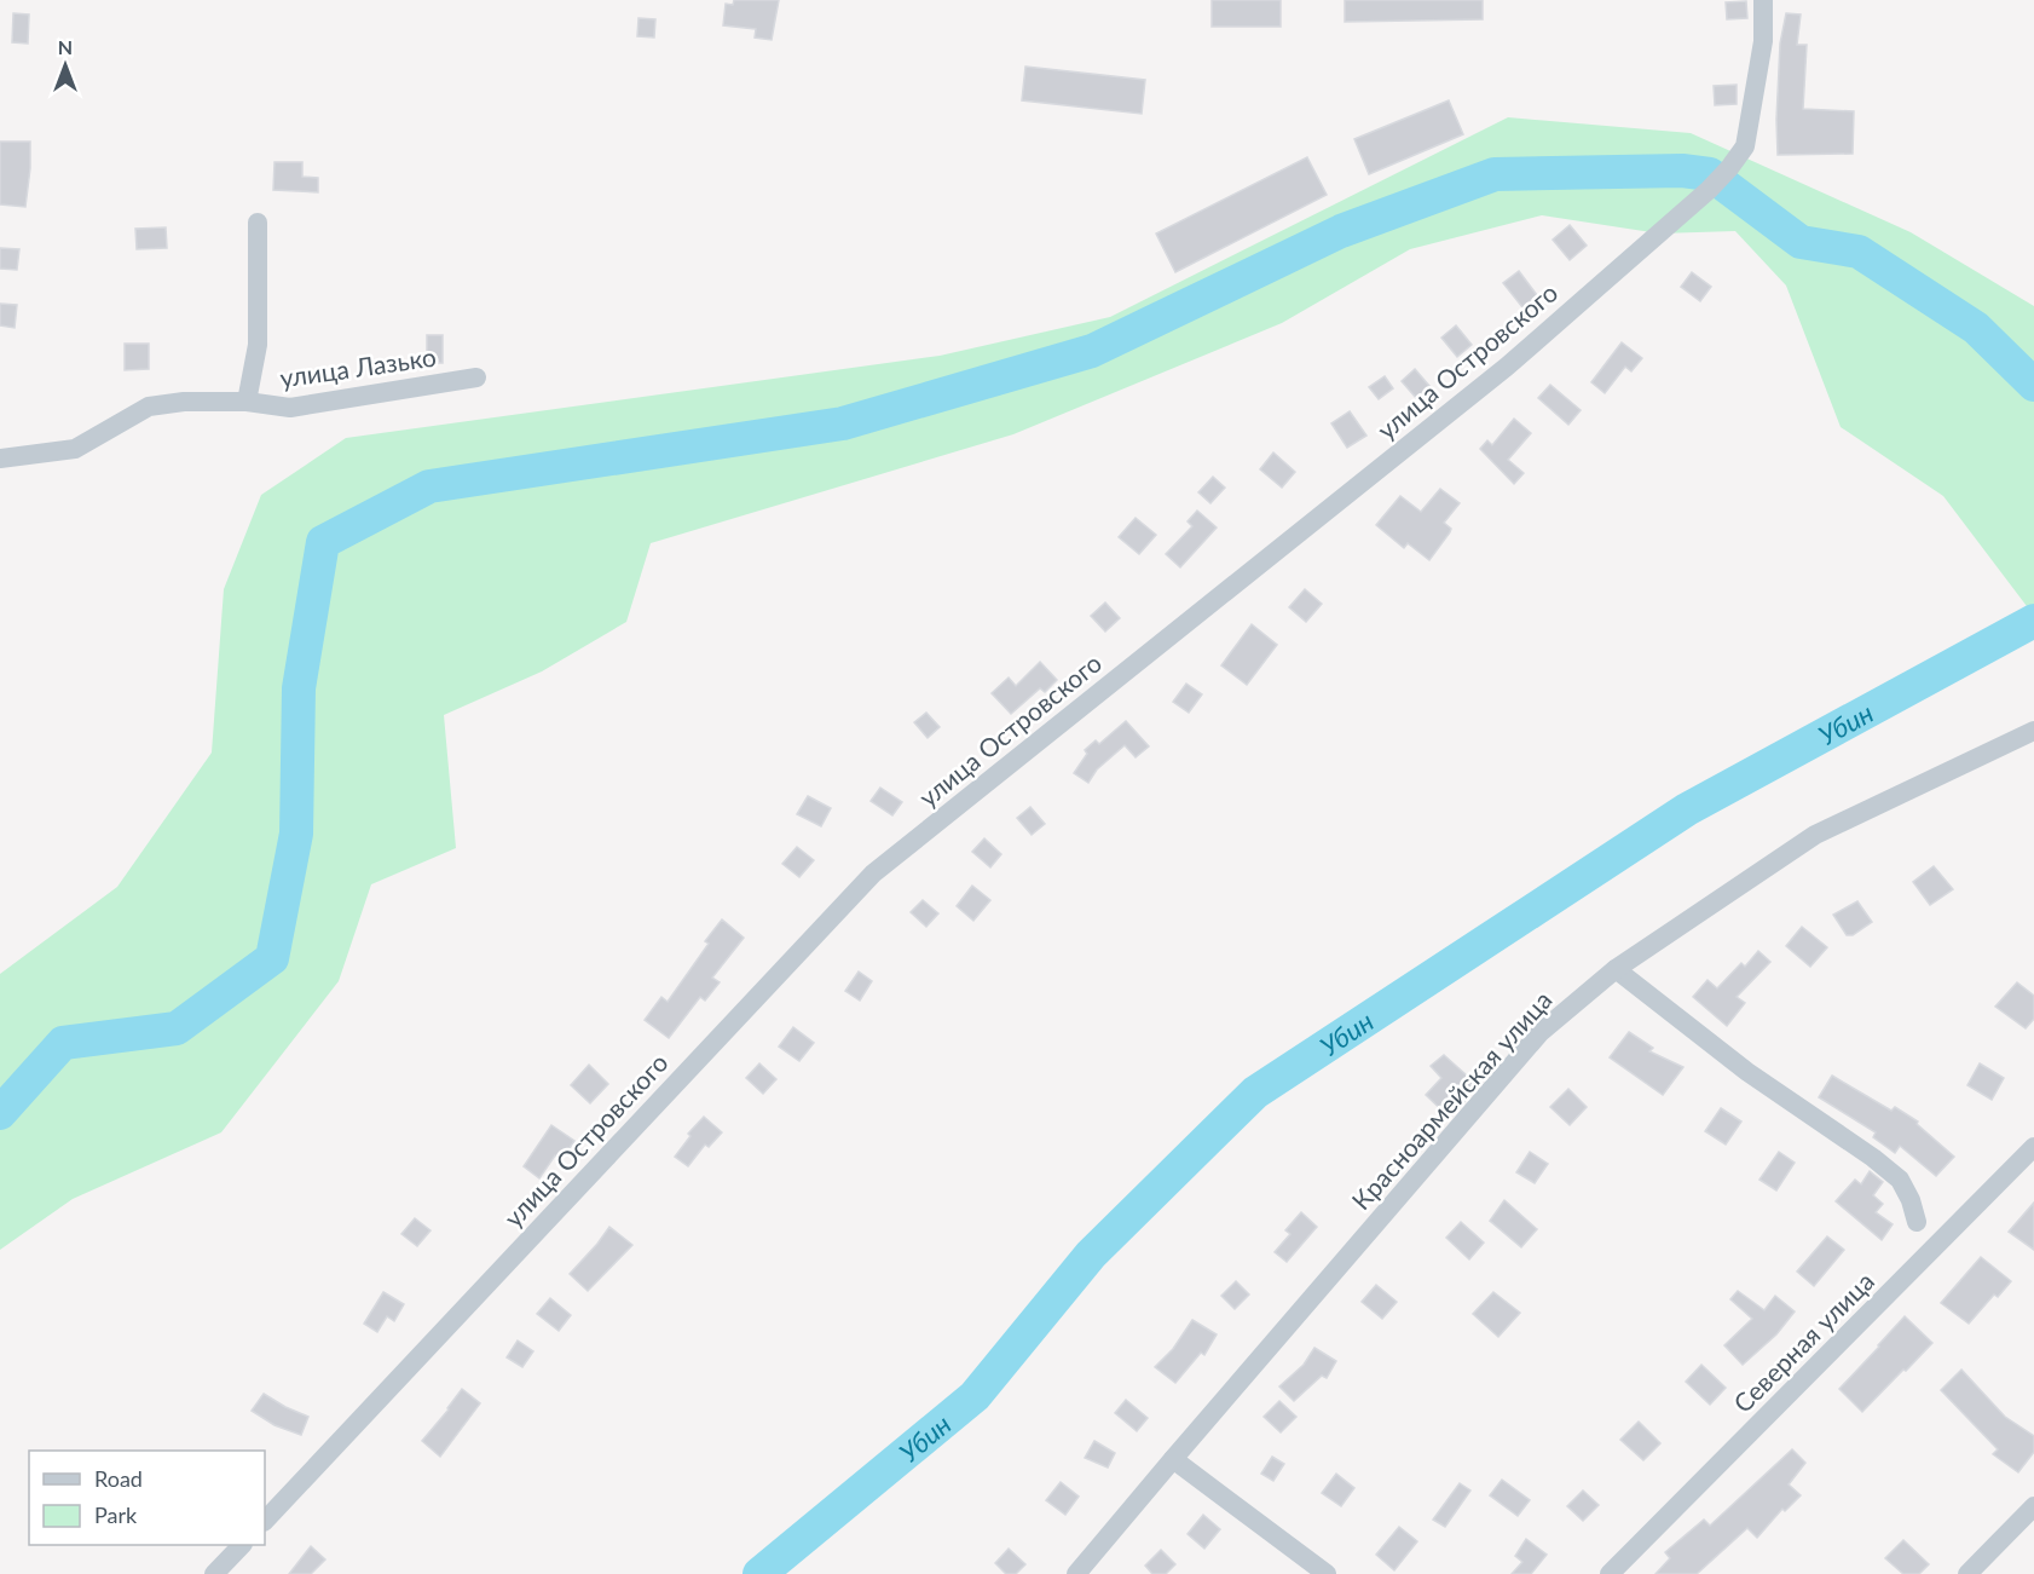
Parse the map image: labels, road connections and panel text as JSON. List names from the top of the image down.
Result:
{
  "streets": {
    "street": [
      "улица Островского",
      "улица Лазько",
      "Красноармейская улица",
      "Северная улица"
    ]
  },
  "water": ["Убин"],
  "legend": ["Road", "Park"],
  "north": "top"
}
